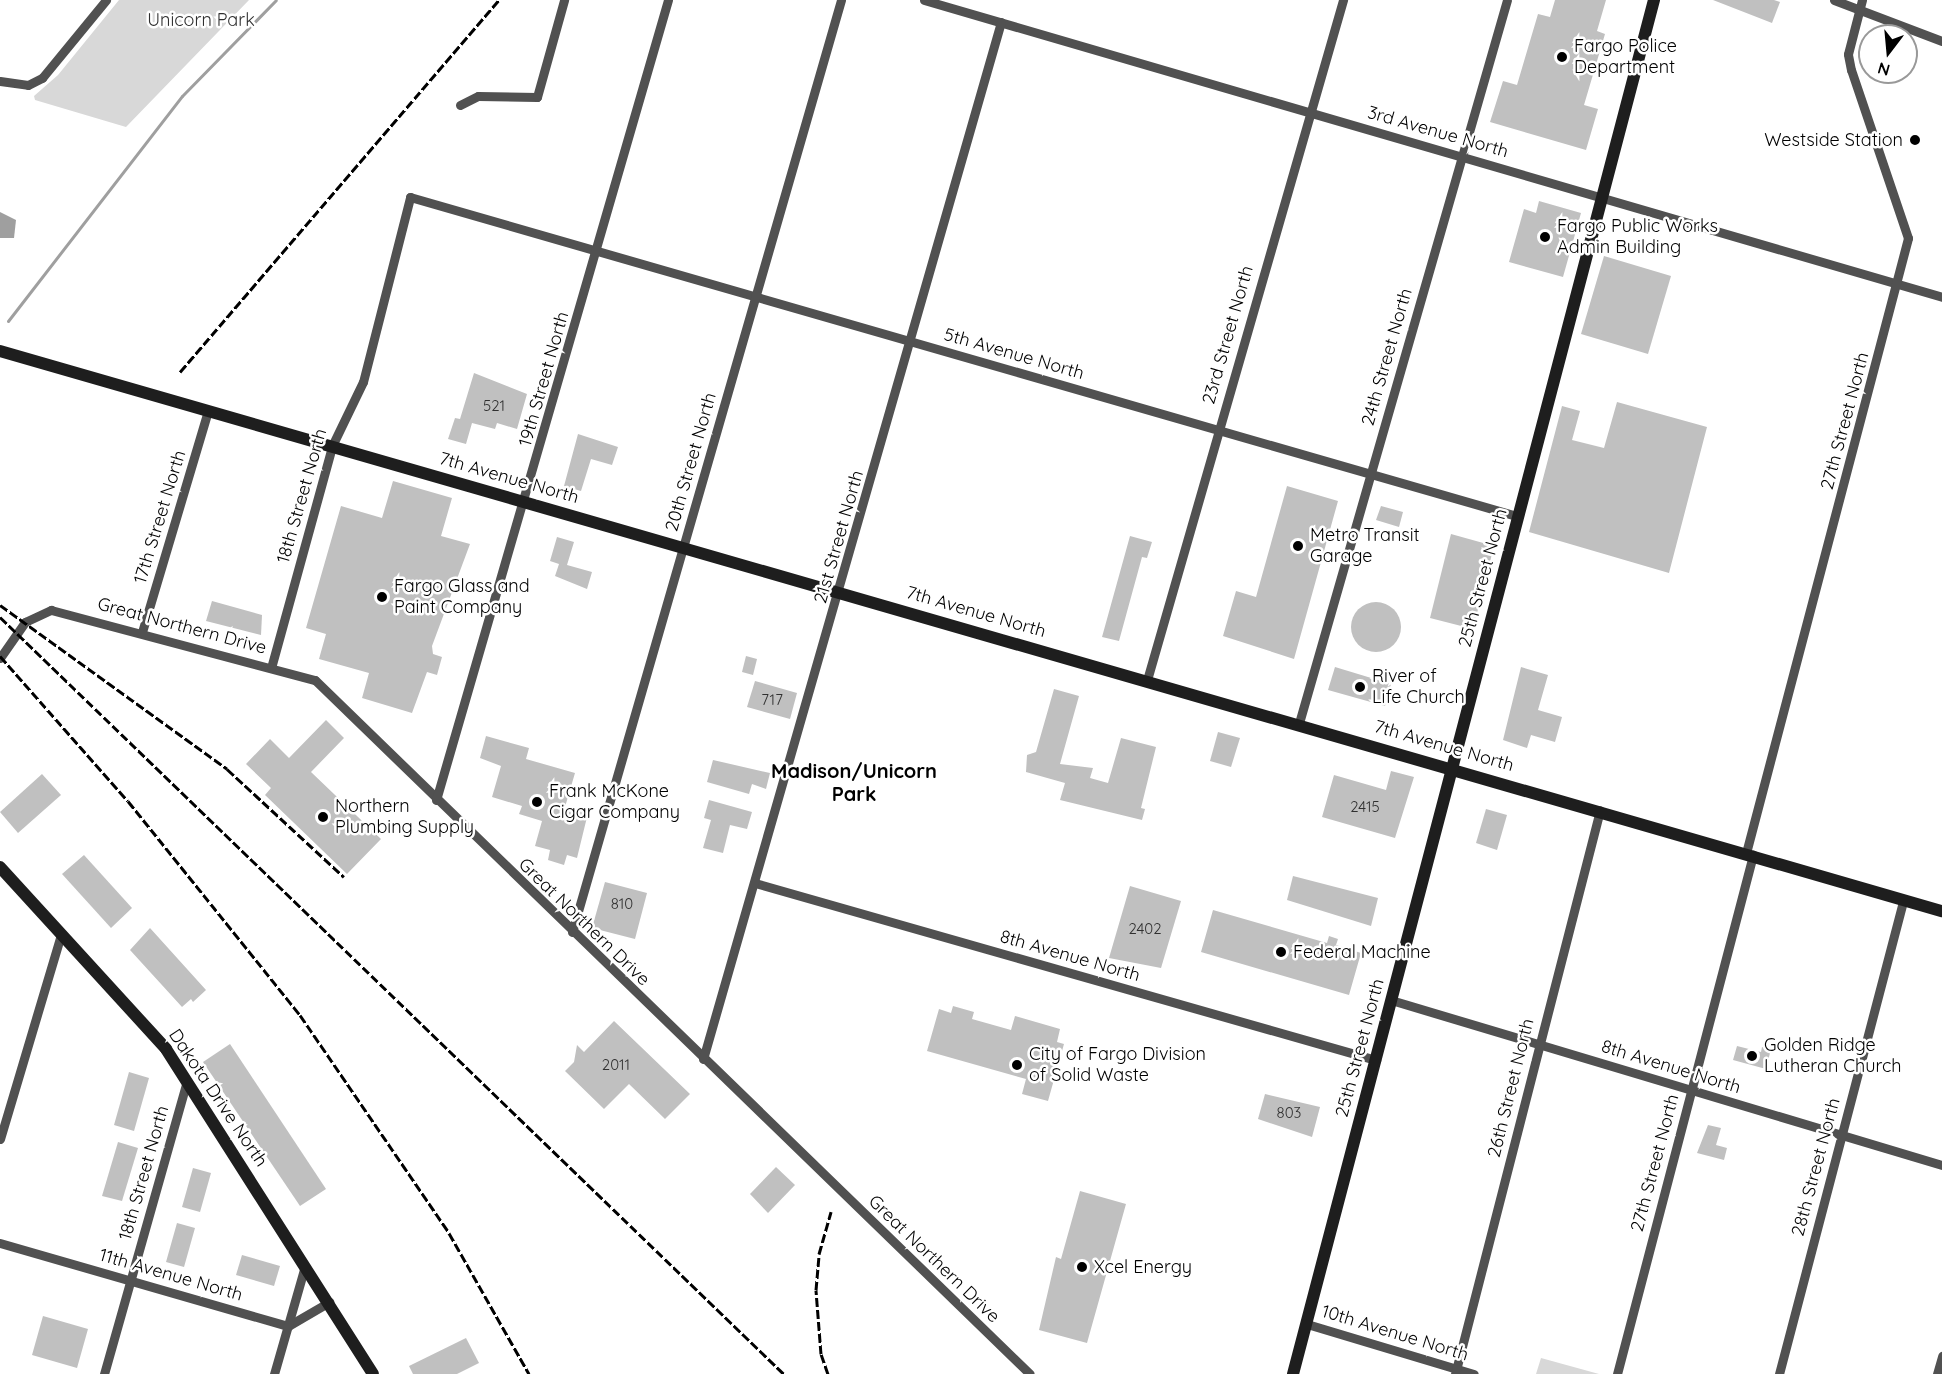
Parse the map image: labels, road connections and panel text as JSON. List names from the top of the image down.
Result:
{
  "streets": {
    "main road": ["7th Avenue North", "25th Street North", "Dakota Drive North"],
    "street": [
      "3rd Avenue North",
      "23rd Street North",
      "5th Avenue North",
      "24th Street North",
      "19th Street North",
      "27th Street North",
      "20th Street North",
      "18th Street North",
      "17th Street North",
      "21st Street North",
      "Great Northern Drive",
      "8th Avenue North",
      "26th Street North",
      "28th Street North",
      "11th Avenue North",
      "10th Avenue North"
    ]
  },
  "crossings": [
    ["3rd Avenue North", "23rd Street North"],
    ["3rd Avenue North", "24th Street North"],
    ["3rd Avenue North", "27th Street North"],
    ["3rd Avenue North", "21st Street North"],
    ["3rd Avenue North", "25th Street North"],
    ["23rd Street North", "5th Avenue North"],
    ["23rd Street North", "7th Avenue North"],
    ["5th Avenue North", "24th Street North"],
    ["5th Avenue North", "19th Street North"],
    ["5th Avenue North", "20th Street North"],
    ["5th Avenue North", "18th Street North"],
    ["5th Avenue North", "21st Street North"],
    ["5th Avenue North", "25th Street North"],
    ["24th Street North", "7th Avenue North"],
    ["19th Street North", "7th Avenue North"],
    ["19th Street North", "Great Northern Drive"],
    ["27th Street North", "7th Avenue North"],
    ["27th Street North", "8th Avenue North"],
    ["20th Street North", "7th Avenue North"],
    ["20th Street North", "Great Northern Drive"],
    ["7th Avenue North", "18th Street North"],
    ["7th Avenue North", "17th Street North"],
    ["7th Avenue North", "21st Street North"],
    ["7th Avenue North", "25th Street North"],
    ["7th Avenue North", "26th Street North"],
    ["7th Avenue North", "28th Street North"],
    ["18th Street North", "Great Northern Drive"],
    ["18th Street North", "Dakota Drive North"],
    ["18th Street North", "11th Avenue North"],
    ["17th Street North", "Great Northern Drive"],
    ["21st Street North", "Great Northern Drive"],
    ["21st Street North", "8th Avenue North"],
    ["25th Street North", "8th Avenue North"],
    ["25th Street North", "10th Avenue North"],
    ["8th Avenue North", "26th Street North"],
    ["8th Avenue North", "28th Street North"],
    ["26th Street North", "10th Avenue North"]
  ],
  "districts": ["Madison/Unicorn Park"],
  "parks": ["Unicorn Park"],
  "places": [
    "Fargo Police Department",
    "Westside Station",
    "Fargo Public Works Admin Building",
    "Metro Transit Garage",
    "Fargo Glass and Paint Company",
    "River of Life Church",
    "Frank McKone Cigar Company",
    "Northern Plumbing Supply",
    "Federal Machine",
    "Golden Ridge Lutheran Church",
    "City of Fargo Division of Solid Waste",
    "Xcel Energy"
  ],
  "house_numbers": [
    "521",
    "717",
    "2415",
    "810",
    "2402",
    "2011",
    "803"
  ],
  "north": "bottom"
}
